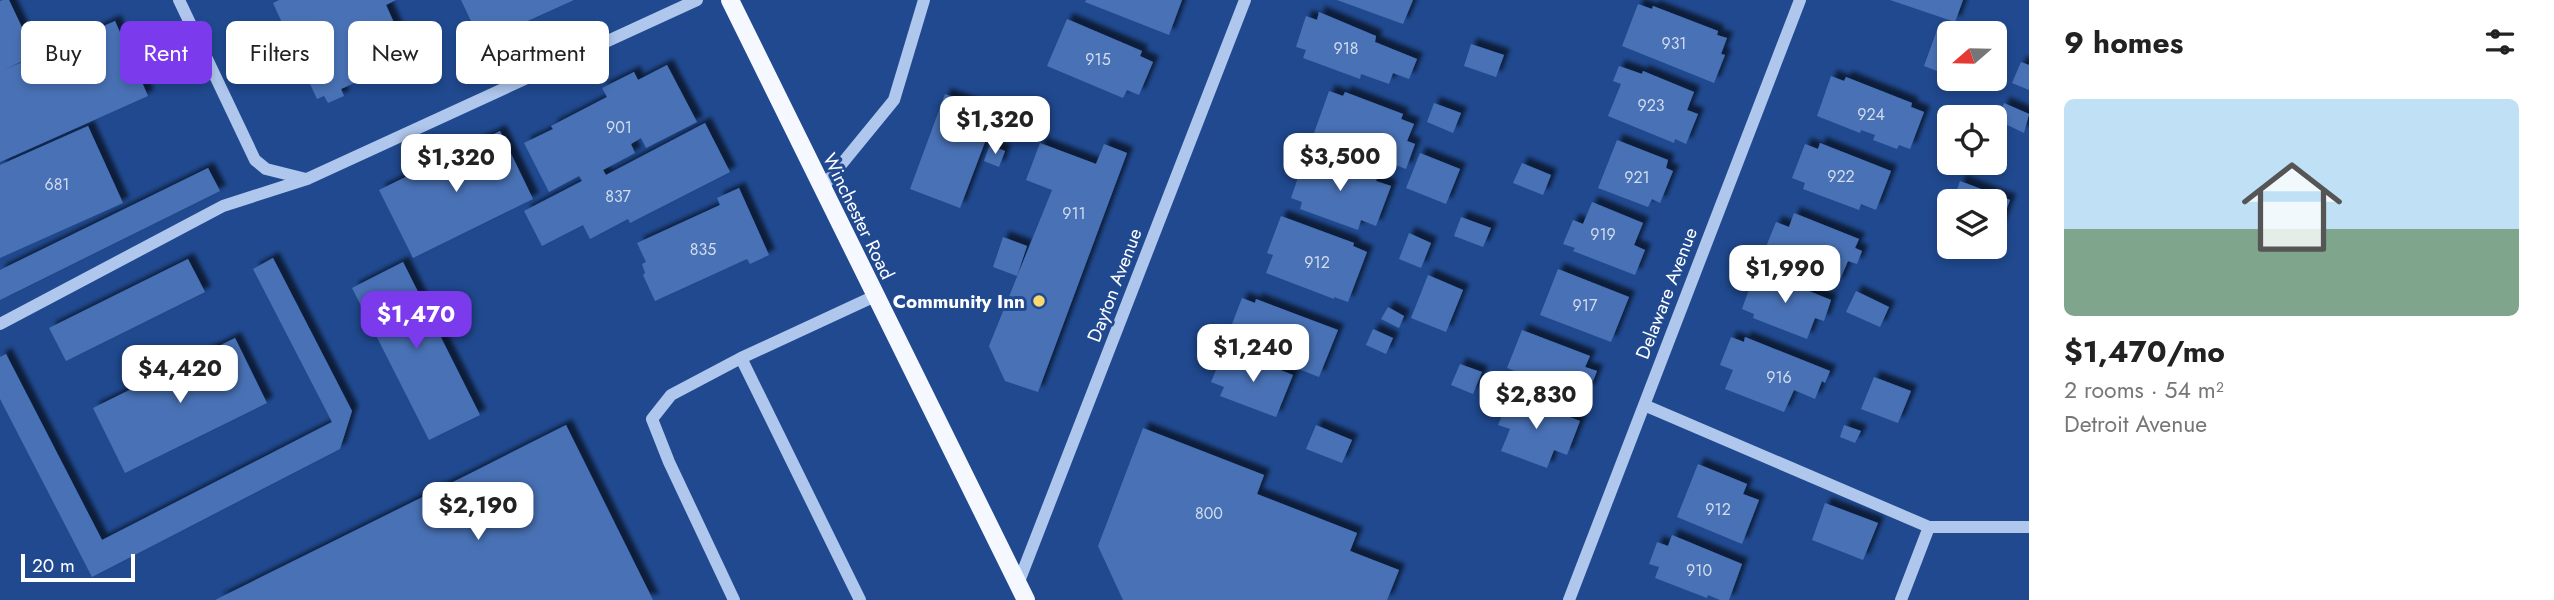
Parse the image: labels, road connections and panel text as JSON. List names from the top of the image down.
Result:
{
  "streets": {
    "main road": ["Winchester Road"],
    "street": ["Dayton Avenue", "Delaware Avenue"]
  },
  "crossings": [
    ["Winchester Road", "Dayton Avenue"]
  ],
  "places": ["Community Inn"],
  "house_numbers": [
    "931",
    "918",
    "915",
    "923",
    "924",
    "901",
    "922",
    "921",
    "681",
    "837",
    "911",
    "919",
    "835",
    "912",
    "917",
    "916",
    "912",
    "800",
    "910"
  ],
  "scale_bar": "20 m",
  "north": "left",
  "page": {
    "heading": "9 homes",
    "chip": [
      "Buy",
      "Rent",
      "Filters",
      "New",
      "Apartment"
    ],
    "list": [
      {
        "name": "$1,470/mo",
        "note": "2 rooms · 54 m² · Detroit Avenue"
      }
    ],
    "price": [
      "$1,320",
      "$3,500",
      "$1,320",
      "$1,990",
      "$1,470",
      "$1,240",
      "$4,420",
      "$2,830",
      "$2,190"
    ],
    "scale": "20 m"
  }
}
